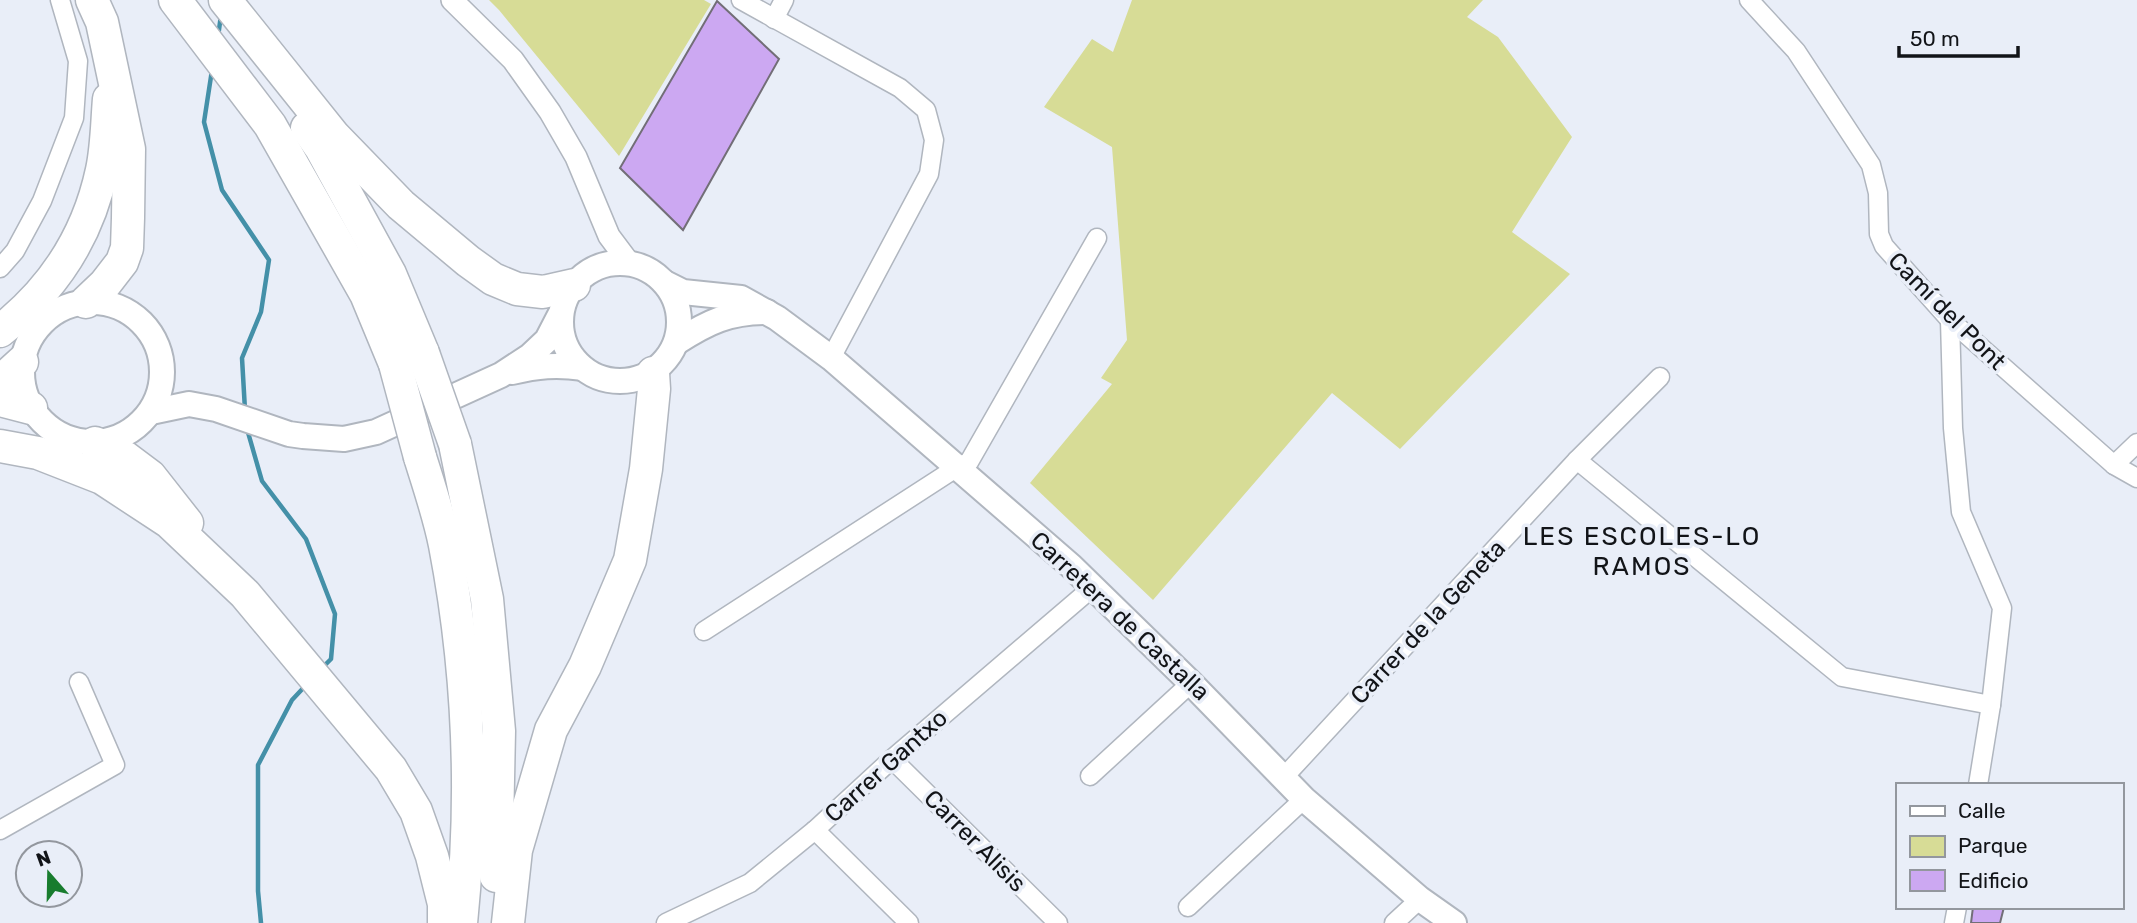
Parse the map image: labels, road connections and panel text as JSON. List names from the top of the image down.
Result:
{
  "streets": {
    "main road": ["Carretera de Castalla"],
    "street": [
      "Camí del Pont",
      "Carrer de la Geneta",
      "Carrer Gantxo",
      "Carrer Alisis"
    ]
  },
  "crossings": [
    ["Carretera de Castalla", "Carrer de la Geneta"],
    ["Carretera de Castalla", "Carrer Gantxo"],
    ["Carrer Gantxo", "Carrer Alisis"]
  ],
  "districts": ["LES ESCOLES-LO RAMOS"],
  "legend": ["Calle", "Parque", "Edificio"],
  "scale_bar": "50 m",
  "north": "top"
}
